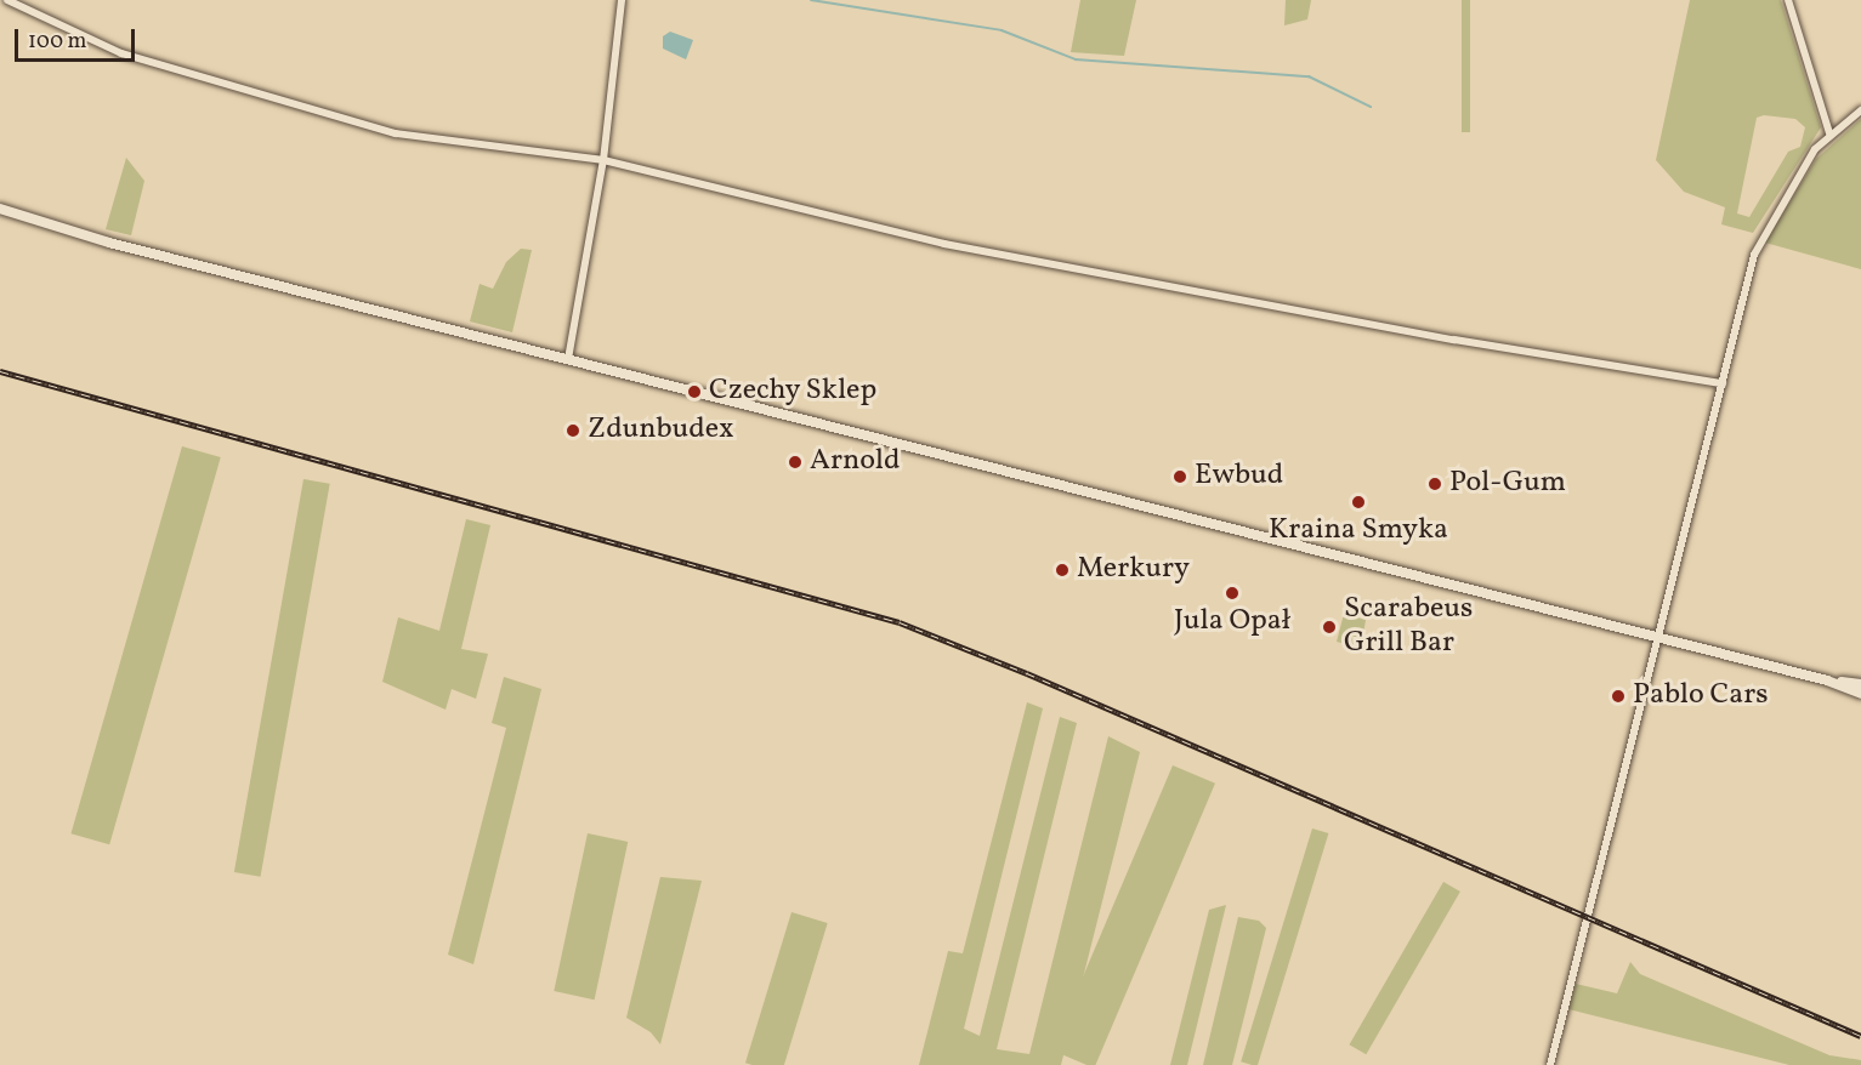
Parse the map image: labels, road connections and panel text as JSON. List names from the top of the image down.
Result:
{
  "places": [
    "Czechy Sklep",
    "Zdunbudex",
    "Arnold",
    "Ewbud",
    "Pol-Gum",
    "Kraina Smyka",
    "Merkury",
    "Jula Opał",
    "Scarabeus Grill Bar",
    "Pablo Cars"
  ],
  "scale_bar": "100 m"
}
